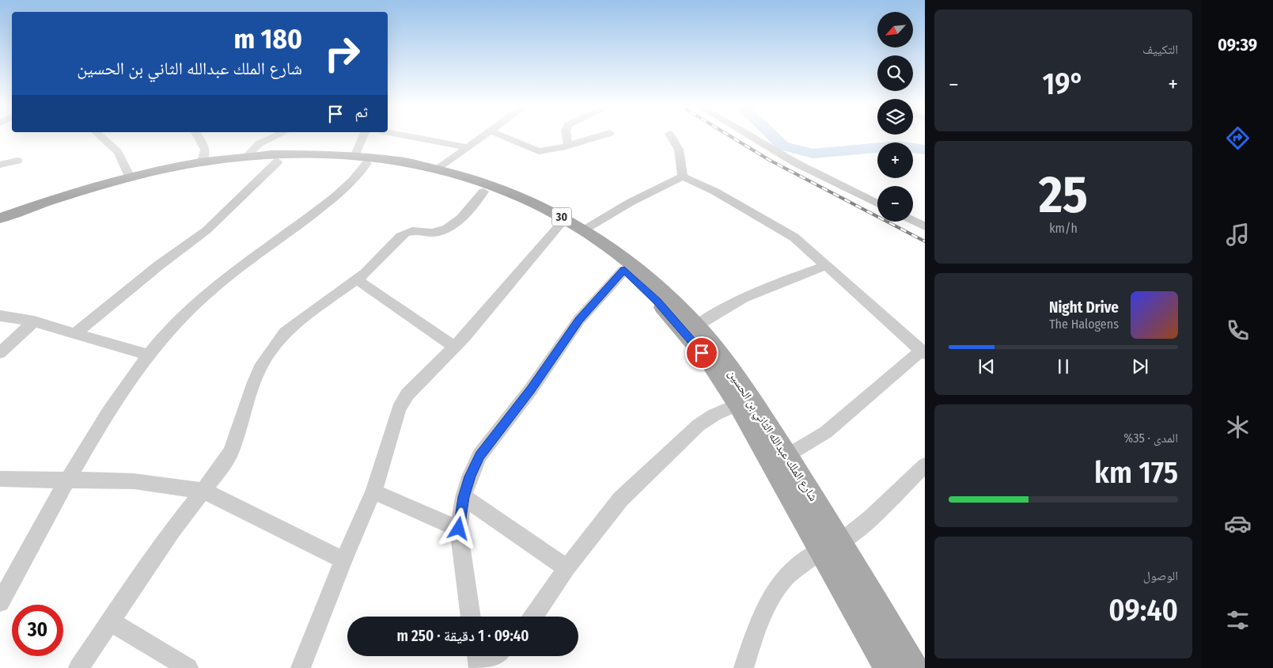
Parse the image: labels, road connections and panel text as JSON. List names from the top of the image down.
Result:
{
  "streets": {
    "main road": ["30", "شارع الملك عبدالله الثاني بن الحسين"]
  },
  "north": "bottom left",
  "page": {
    "tabs": "09:39",
    "tile": [
      "التكييف",
      ["25", "km/h"],
      ["المدى · 35%", "175 km"],
      ["الوصول", "09:40"]
    ],
    "map_buttons": ["+", "−"],
    "turn": ["180 m", "شارع الملك عبدالله الثاني بن الحسين"],
    "heat": ["−", "19°", "+"],
    "then": "ثم",
    "song": ["Night Drive", "The Halogens"],
    "limit": "30",
    "trip": "09:40 · 1 دقيقة · 250 m"
  }
}
